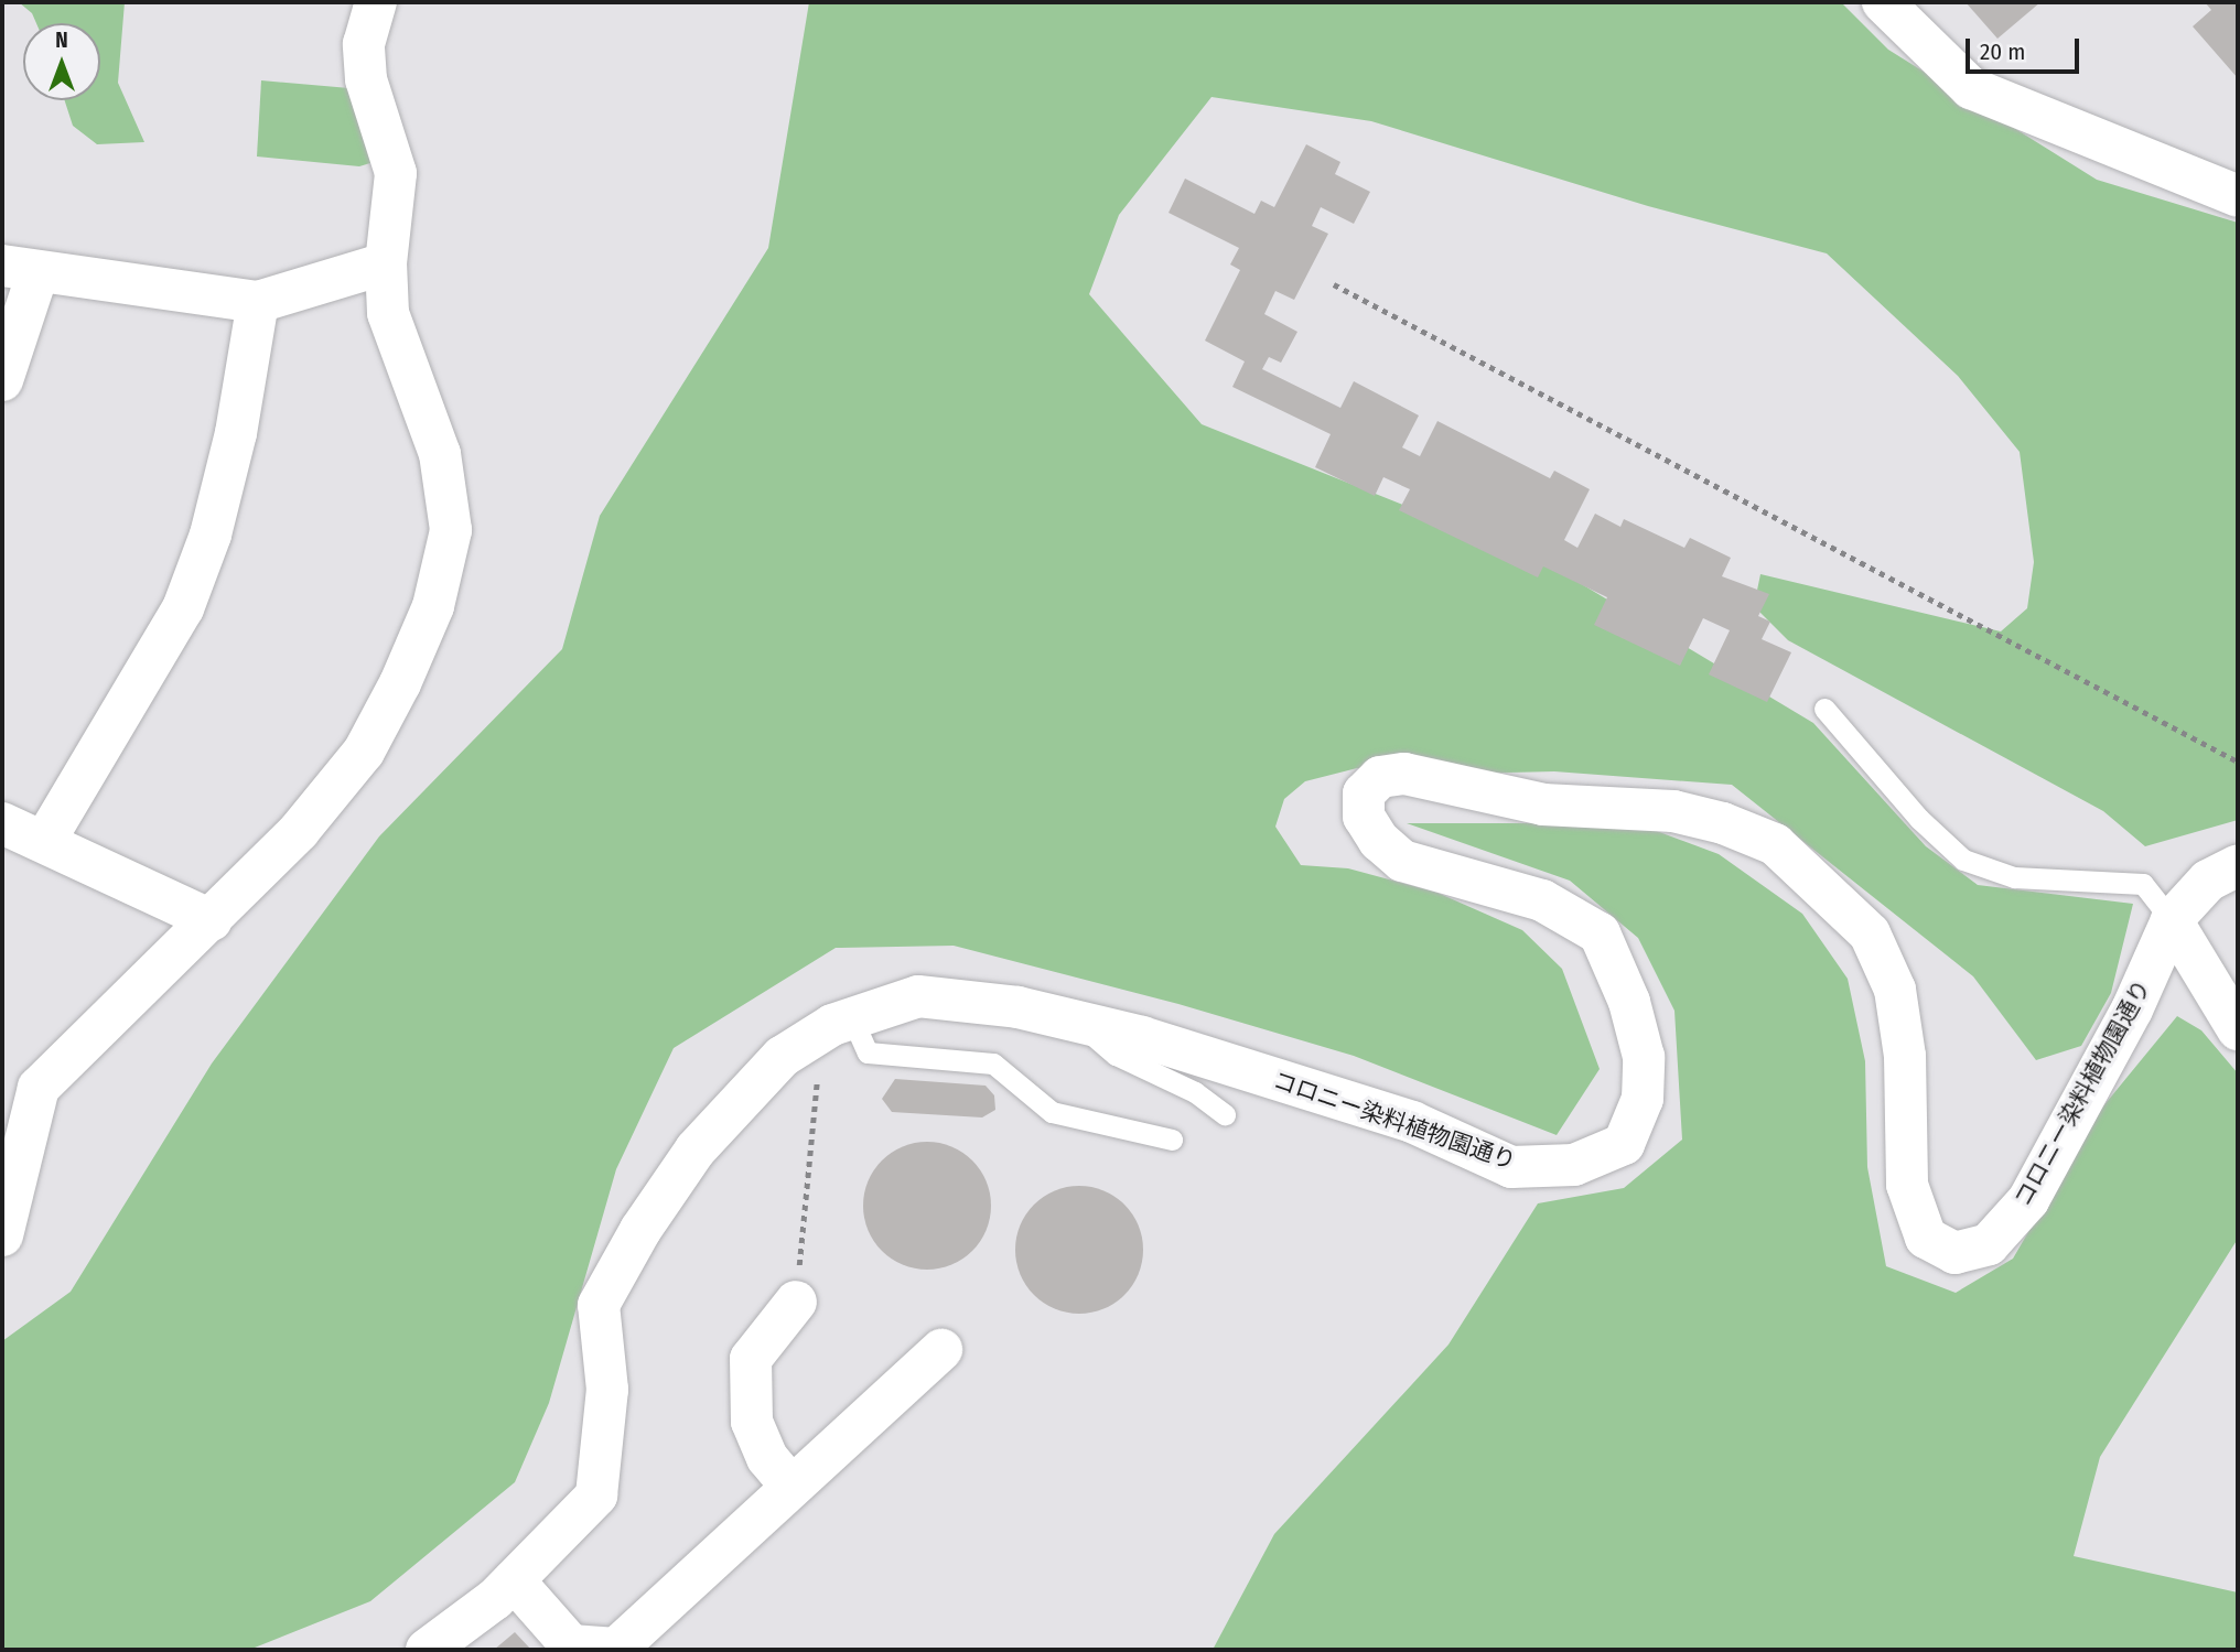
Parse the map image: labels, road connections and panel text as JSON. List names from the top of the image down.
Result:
{
  "streets": {
    "street": ["コロニー染料植物園通り"]
  },
  "scale_bar": "20 m",
  "north": "top"
}
